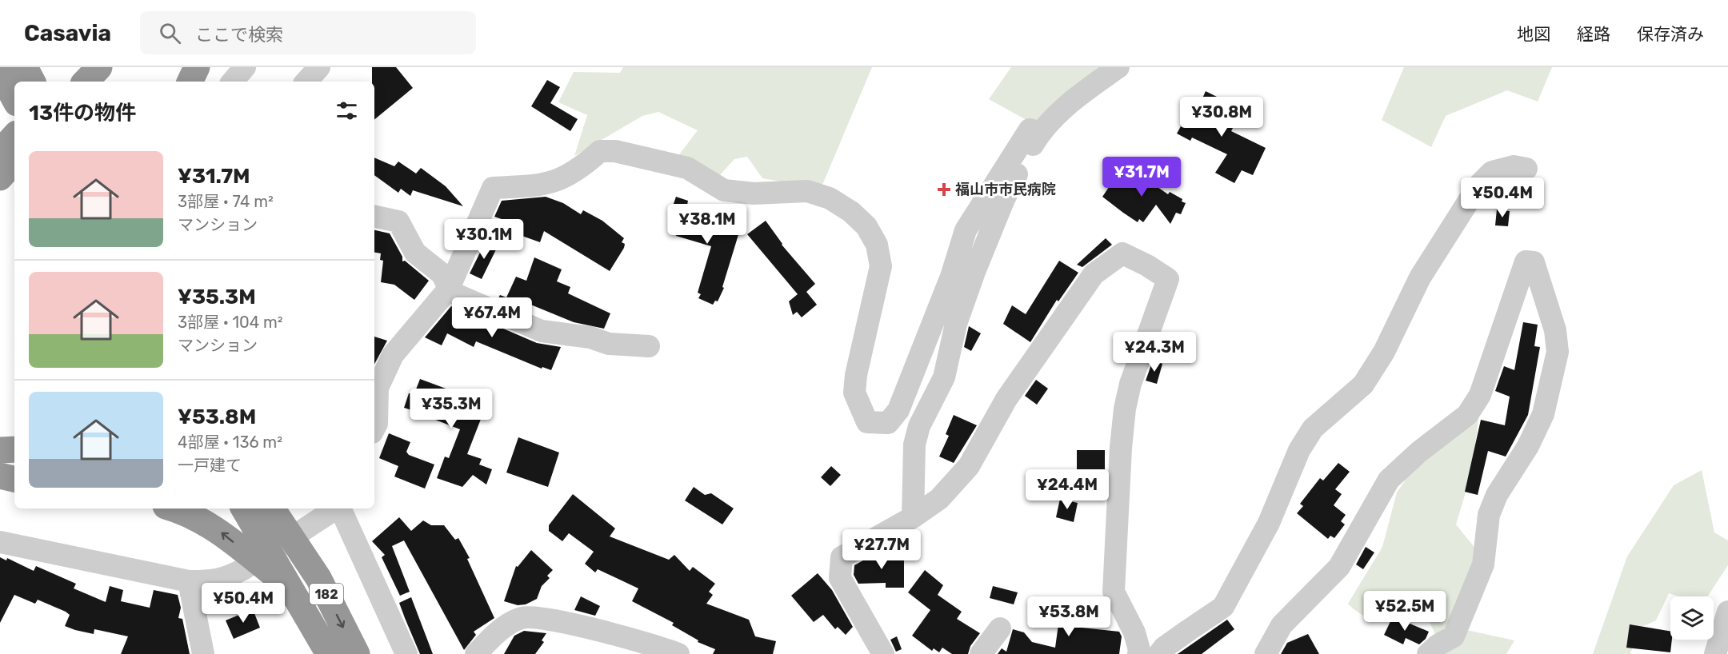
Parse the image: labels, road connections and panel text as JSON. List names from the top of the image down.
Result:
{
  "streets": {
    "highway": ["182"]
  },
  "places": {
    "health": ["福山市市民病院"]
  },
  "page": {
    "header": "Casavia",
    "search": "ここで検索",
    "nav": ["地図", "経路", "保存済み"],
    "heading": "13件の物件",
    "price": [
      "¥30.8M",
      "¥31.7M",
      "¥50.4M",
      "¥38.1M",
      "¥30.1M",
      "¥67.4M",
      "¥24.3M",
      "¥35.3M",
      "¥24.4M",
      "¥27.7M",
      "¥50.4M",
      "¥52.5M",
      "¥53.8M"
    ],
    "list": [
      {
        "name": "¥31.7M",
        "note": "3部屋 · 74 m² · マンション"
      },
      {
        "name": "¥35.3M",
        "note": "3部屋 · 104 m² · マンション"
      },
      {
        "name": "¥53.8M",
        "note": "4部屋 · 136 m² · 一戸建て"
      }
    ]
  }
}
